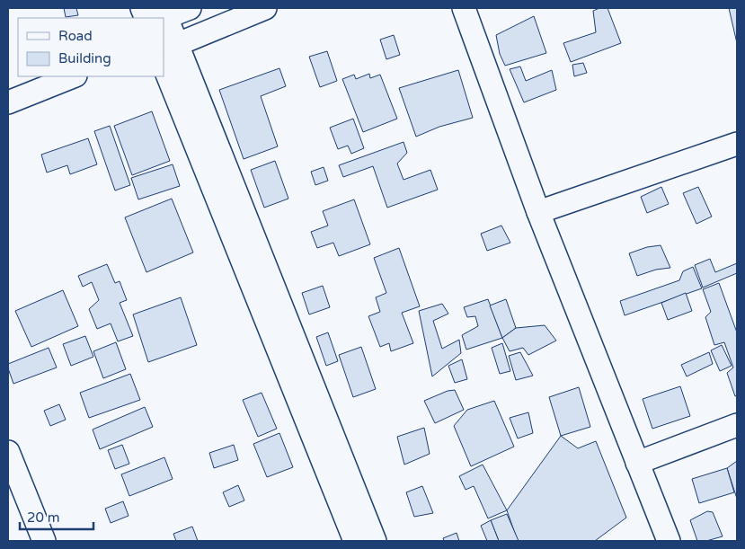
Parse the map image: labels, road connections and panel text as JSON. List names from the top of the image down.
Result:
{
  "legend": ["Road", "Building"],
  "scale_bar": "20 m"
}
